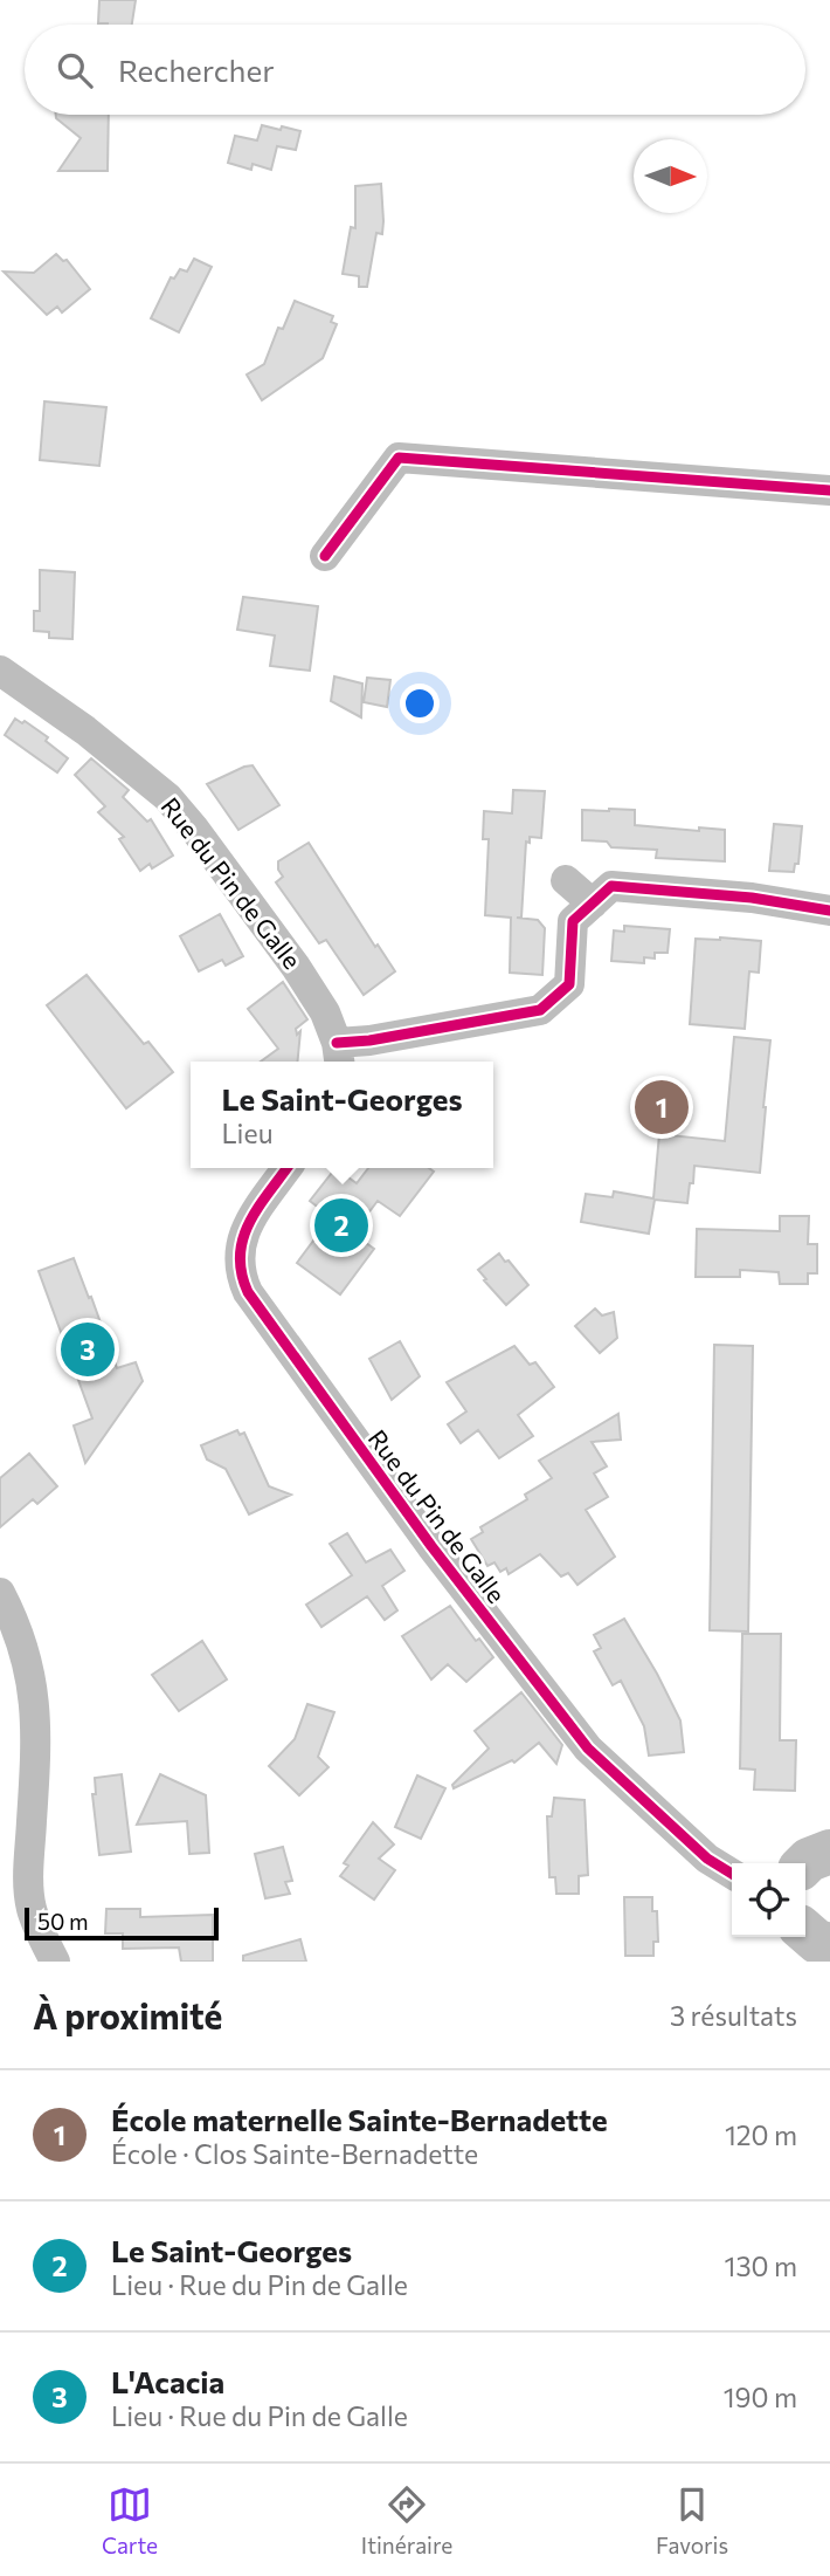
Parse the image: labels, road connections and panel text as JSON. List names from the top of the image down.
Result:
{
  "streets": {
    "street": ["Rue du Pin de Galle"]
  },
  "scale_bar": "50 m",
  "north": "right",
  "page": {
    "search": "Rechercher",
    "popup": ["Le Saint-Georges", "Lieu"],
    "pins": ["1", "2", "3"],
    "scale": "50 m",
    "heading": ["À proximité", "3 résultats"],
    "list": [
      {
        "mark": "1",
        "name": "École maternelle Sainte-Bernadette",
        "note": "École · Clos Sainte-Bernadette",
        "value": "120 m"
      },
      {
        "mark": "2",
        "name": "Le Saint-Georges",
        "note": "Lieu · Rue du Pin de Galle",
        "value": "130 m"
      },
      {
        "mark": "3",
        "name": "L'Acacia",
        "note": "Lieu · Rue du Pin de Galle",
        "value": "190 m"
      }
    ],
    "nav": ["Carte", "Itinéraire", "Favoris"]
  }
}
